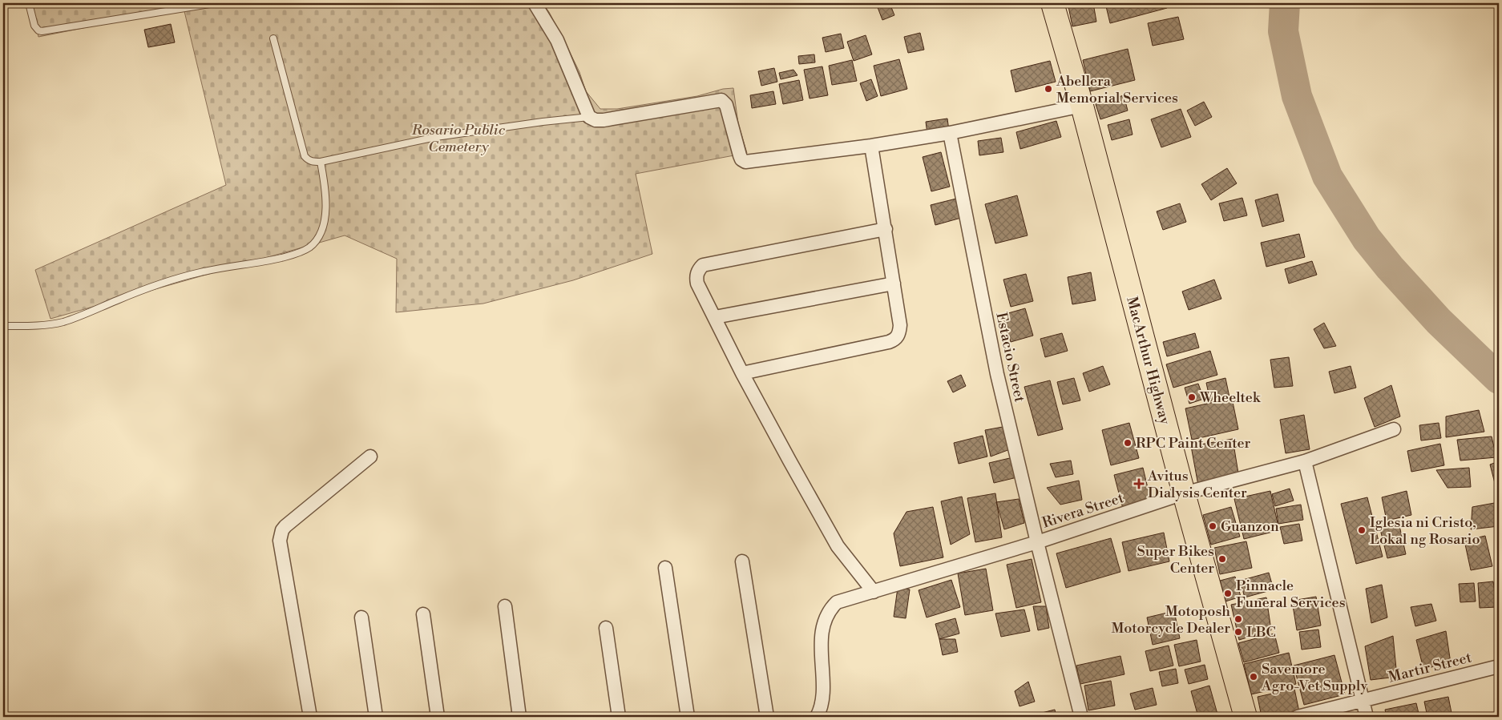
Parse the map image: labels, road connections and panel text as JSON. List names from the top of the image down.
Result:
{
  "streets": {
    "highway": ["MacArthur Highway"],
    "street": ["Estacio Street", "Rivera Street", "Martir Street"]
  },
  "crossings": [
    ["Estacio Street", "Rivera Street"],
    ["MacArthur Highway", "Rivera Street"]
  ],
  "parks": ["Rosario Public Cemetery"],
  "places": {
    "other": [
      "Abellera Memorial Services",
      "Wheeltek",
      "RPC Paint Center",
      "Guanzon",
      "Iglesia ni Cristo, Lokal ng Rosario",
      "Super Bikes Center",
      "Pinnacle Funeral Services",
      "Motoposh Motorcycle Dealer",
      "LBC",
      "Savemore Agro-Vet Supply"
    ],
    "health": ["Avitus Dialysis Center"]
  }
}
